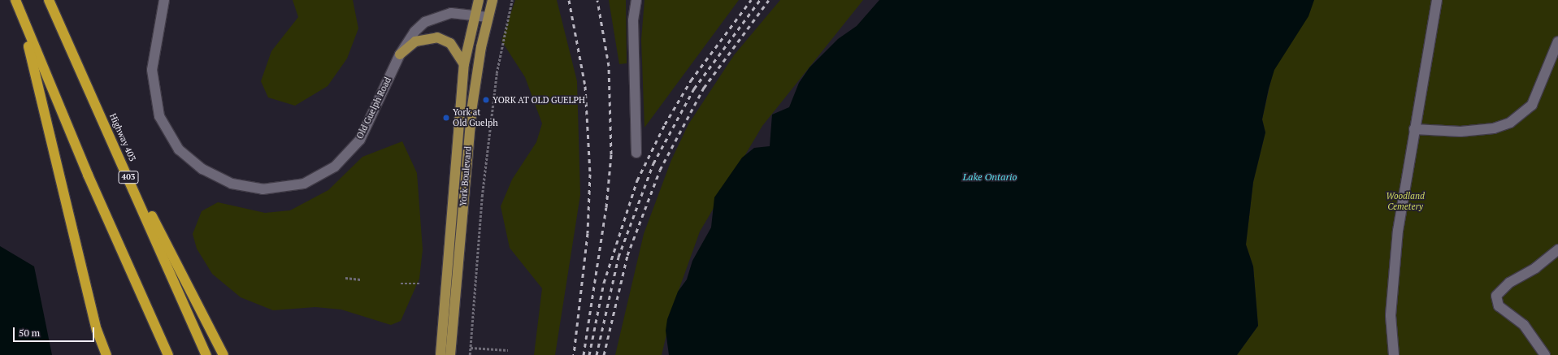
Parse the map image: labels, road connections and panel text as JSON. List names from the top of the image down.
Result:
{
  "streets": {
    "highway": ["Highway 403", "403"],
    "main road": ["York Boulevard"],
    "street": ["Old Guelph Road"]
  },
  "crossings": [
    ["Old Guelph Road", "York Boulevard"]
  ],
  "water": ["Lake Ontario"],
  "parks": ["Woodland Cemetery"],
  "places": ["YORK AT OLD GUELPH", "York at Old Guelph"],
  "scale_bar": "50 m"
}
